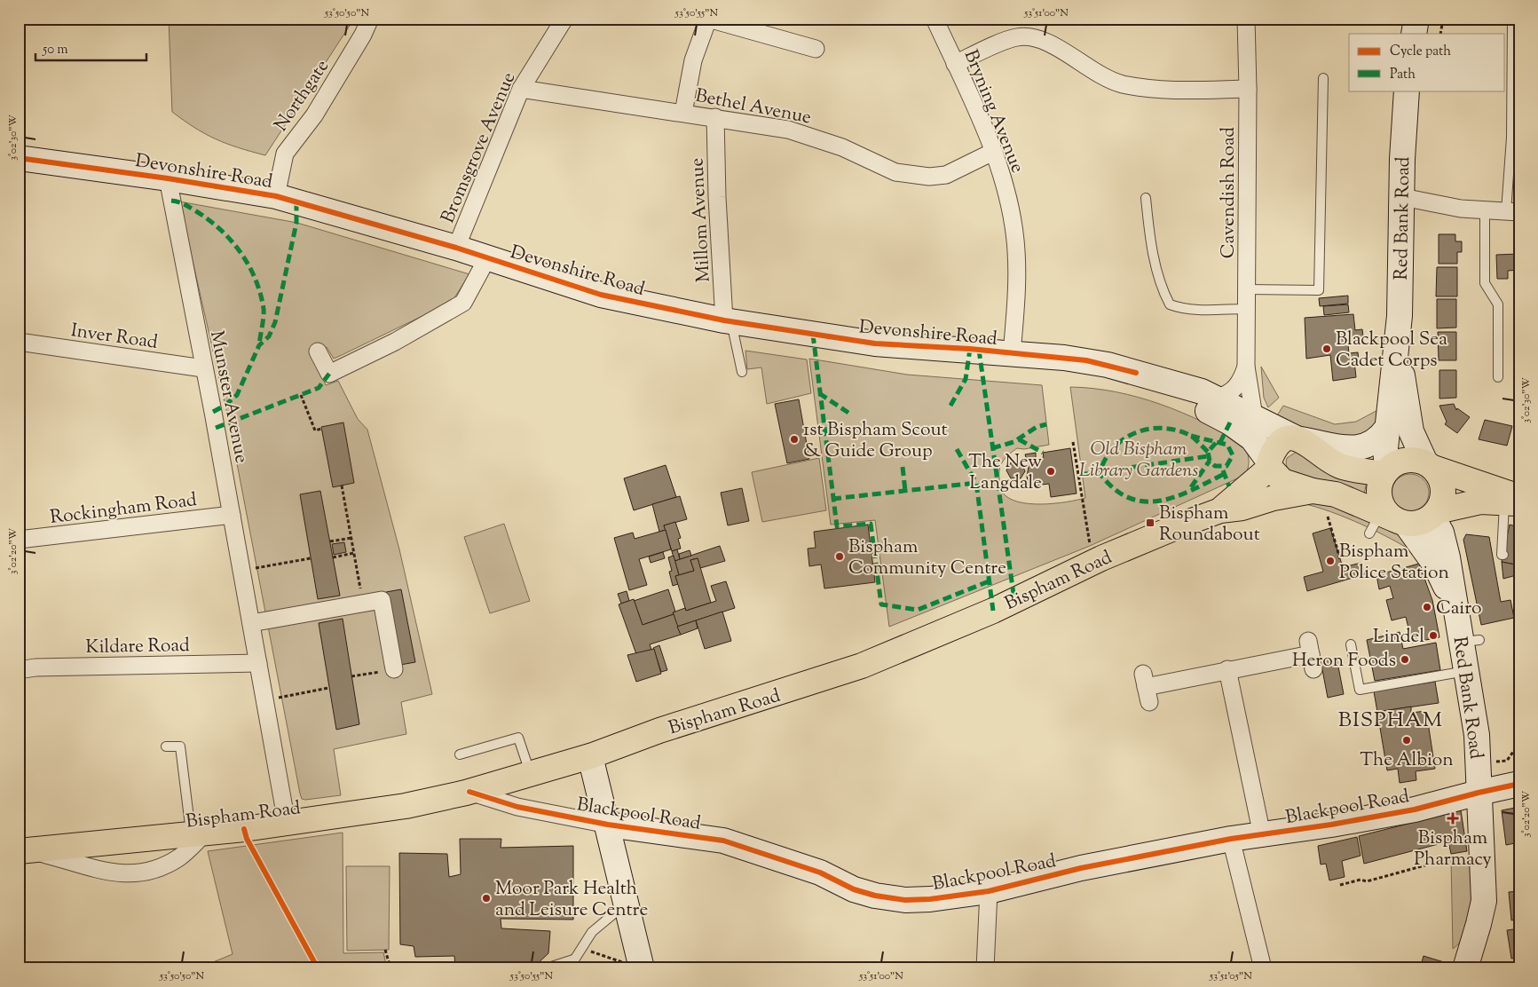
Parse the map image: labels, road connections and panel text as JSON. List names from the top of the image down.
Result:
{
  "streets": {
    "main road": ["Bispham Road"],
    "street": [
      "Northgate",
      "Bethel Avenue",
      "Bryning Avenue",
      "Bromsgrove Avenue",
      "Devonshire Road",
      "Cavendish Road",
      "Red Bank Road",
      "Millom Avenue",
      "Inver Road",
      "Munster Avenue",
      "Rockingham Road",
      "Kildare Road",
      "Blackpool Road"
    ]
  },
  "crossings": [
    ["Northgate", "Devonshire Road"],
    ["Bethel Avenue", "Bryning Avenue"],
    ["Bethel Avenue", "Bromsgrove Avenue"],
    ["Bethel Avenue", "Millom Avenue"],
    ["Bryning Avenue", "Devonshire Road"],
    ["Bromsgrove Avenue", "Devonshire Road"],
    ["Devonshire Road", "Cavendish Road"],
    ["Devonshire Road", "Red Bank Road"],
    ["Devonshire Road", "Millom Avenue"],
    ["Devonshire Road", "Munster Avenue"],
    ["Devonshire Road", "Bispham Road"],
    ["Red Bank Road", "Blackpool Road"],
    ["Inver Road", "Munster Avenue"],
    ["Munster Avenue", "Rockingham Road"],
    ["Munster Avenue", "Bispham Road"],
    ["Munster Avenue", "Kildare Road"],
    ["Bispham Road", "Blackpool Road"]
  ],
  "districts": ["BISPHAM"],
  "parks": ["Old Bispham Library Gardens"],
  "places": {
    "other": [
      "Blackpool Sea Cadet Corps",
      "1st Bispham Scout & Guide Group",
      "The New Langdale",
      "Bispham Community Centre",
      "Bispham Police Station",
      "Cairo",
      "Lindel",
      "Heron Foods",
      "The Albion",
      "Moor Park Health and Leisure Centre"
    ],
    "transit": ["Bispham Roundabout"],
    "health": ["Bispham Pharmacy"]
  },
  "legend": ["Cycle path", "Path"],
  "scale_bar": "50 m",
  "coordinates": [
    "53°50'50\"N",
    "53°50'55\"N",
    "53°51'00\"N",
    "3°02'30\"W",
    "3°02'20\"W",
    "53°51'05\"N"
  ]
}
